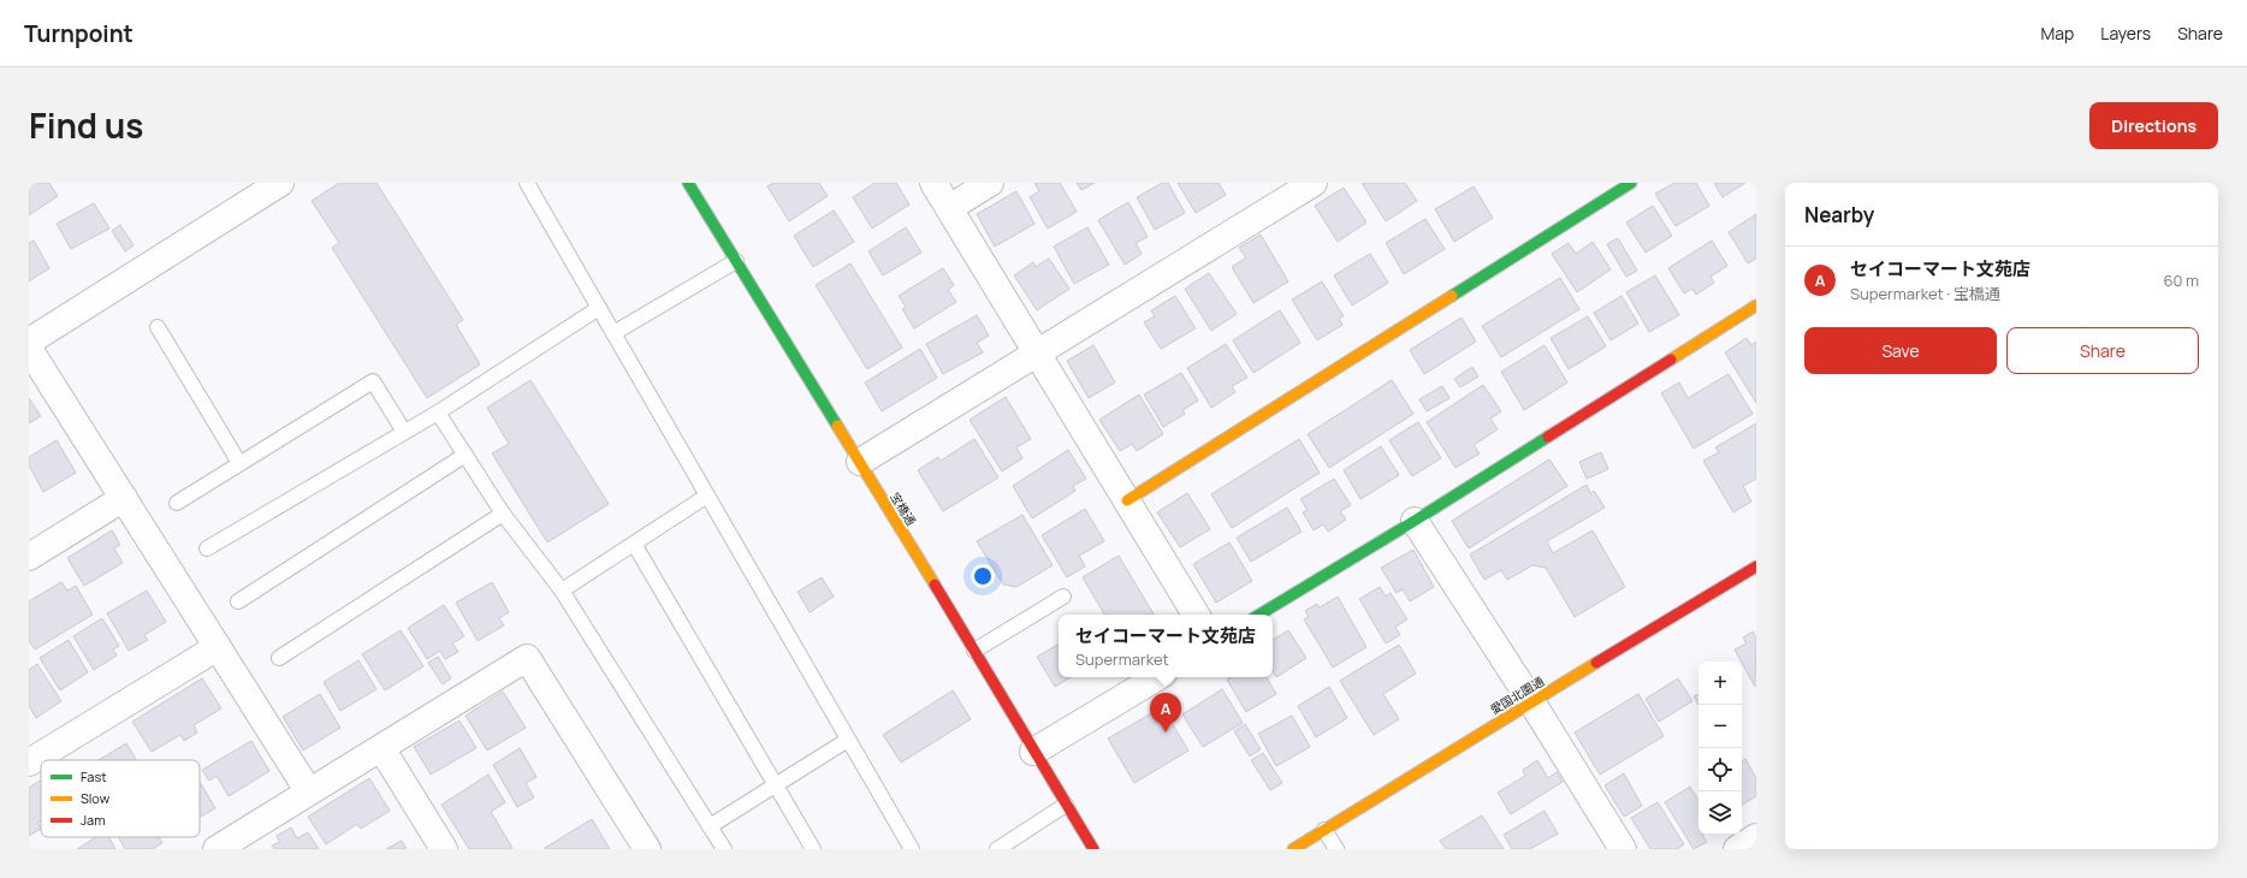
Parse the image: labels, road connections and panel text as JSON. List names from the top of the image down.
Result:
{
  "streets": {
    "street": ["宝橋通", "愛国北園通"]
  },
  "legend": ["Fast", "Slow", "Jam"],
  "page": {
    "header": "Turnpoint",
    "nav": ["Map", "Layers", "Share"],
    "title": "Find us",
    "buttons": [
      "Directions",
      ["Save", "Share"]
    ],
    "heading": "Nearby",
    "list": [
      {
        "mark": "A",
        "name": "セイコーマート文苑店",
        "note": "Supermarket · 宝橋通",
        "value": "60 m"
      }
    ],
    "popup": ["セイコーマート文苑店", "Supermarket"],
    "map_buttons": ["+", "−"],
    "pins": "A"
  }
}
